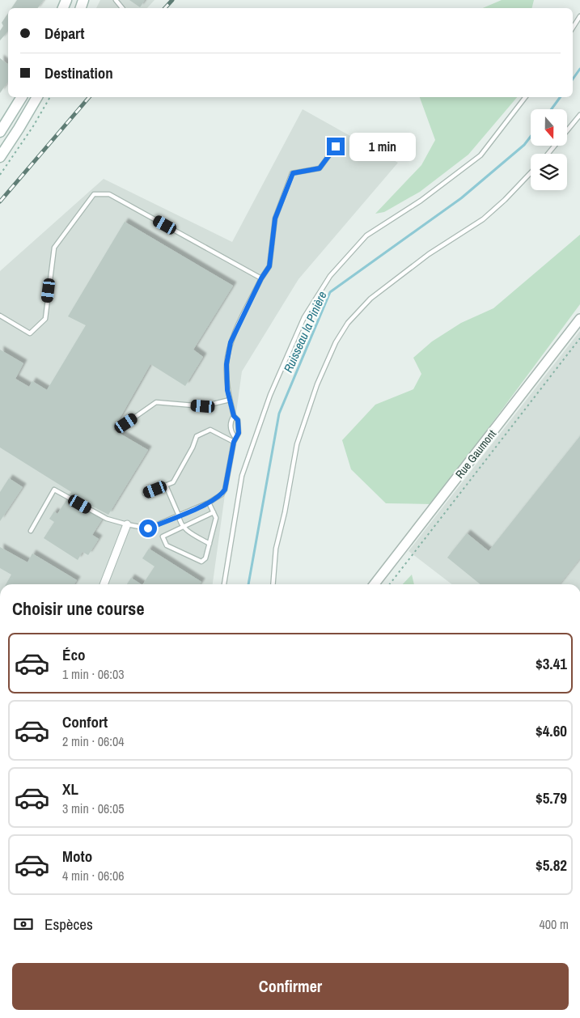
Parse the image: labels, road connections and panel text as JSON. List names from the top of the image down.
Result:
{
  "streets": {
    "street": ["Rue Gaumont"]
  },
  "water": ["Ruisseau la Pinière"],
  "north": "bottom",
  "page": {
    "banner": ["Départ", "Destination"],
    "bubble": "1 min",
    "heading": "Choisir une course",
    "list": [
      {
        "name": "Éco",
        "note": "1 min · 06:03",
        "value": "$3.41"
      },
      {
        "name": "Confort",
        "note": "2 min · 06:04",
        "value": "$4.60"
      },
      {
        "name": "XL",
        "note": "3 min · 06:05",
        "value": "$5.79"
      },
      {
        "name": "Moto",
        "note": "4 min · 06:06",
        "value": "$5.82"
      }
    ],
    "pay": ["Espèces", "400 m"],
    "buttons": "Confirmer"
  }
}
